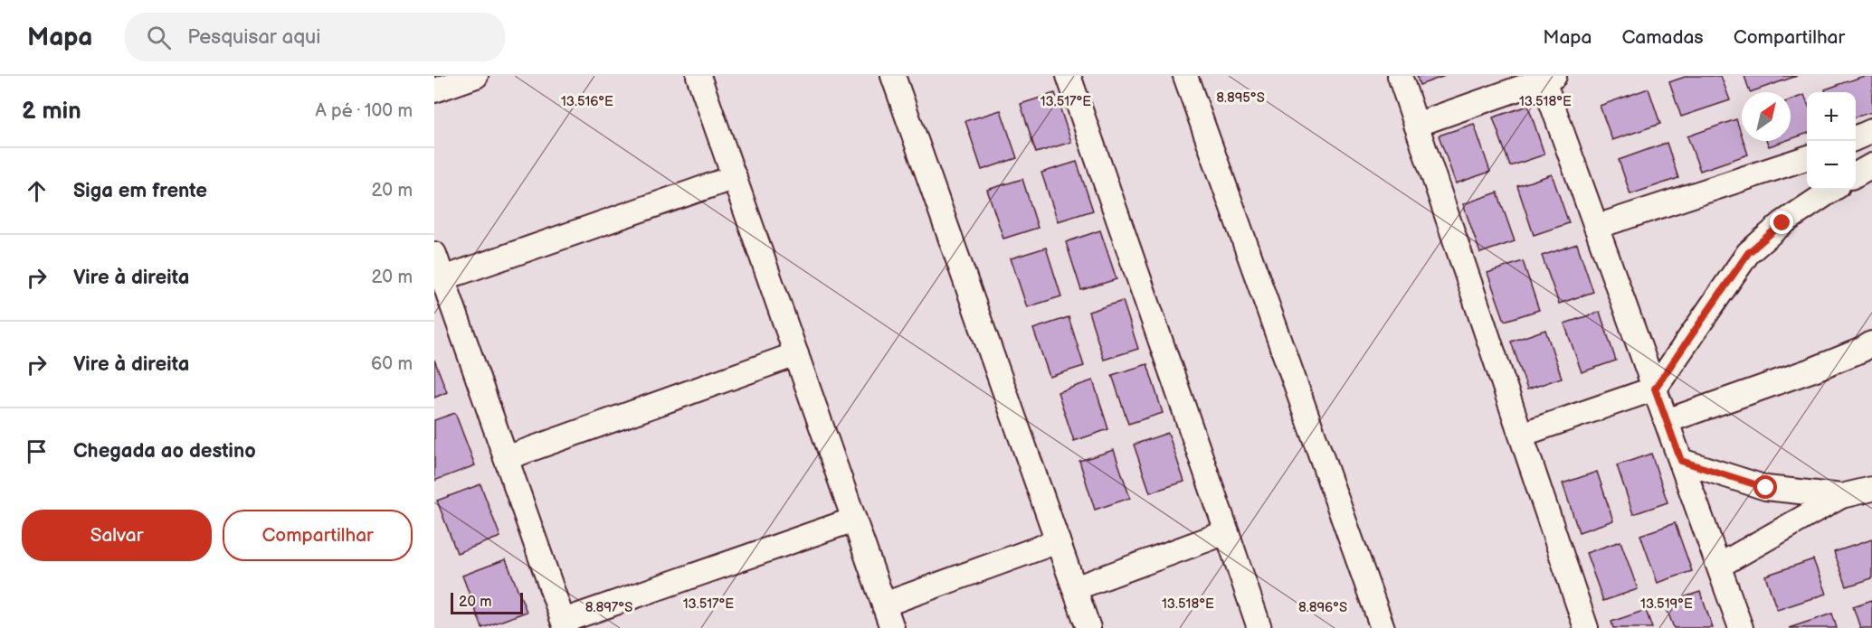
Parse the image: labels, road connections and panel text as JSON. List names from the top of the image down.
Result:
{
  "scale_bar": "20 m",
  "north": "top right",
  "page": {
    "header": "Mapa",
    "search": "Pesquisar aqui",
    "nav": ["Mapa", "Camadas", "Compartilhar"],
    "heading": ["2 min", "A pé · 100 m"],
    "map_buttons": ["+", "−"],
    "list": [
      ["Siga em frente", "20 m"],
      ["Vire à direita", "20 m"],
      ["Vire à direita", "60 m"],
      "Chegada ao destino"
    ],
    "buttons": ["Salvar", "Compartilhar"],
    "scale": "20 m"
  },
  "coordinates": [
    "8.895°S",
    "13.516°E",
    "13.518°E",
    "13.517°E",
    "13.519°E",
    "8.897°S",
    "8.896°S"
  ]
}
